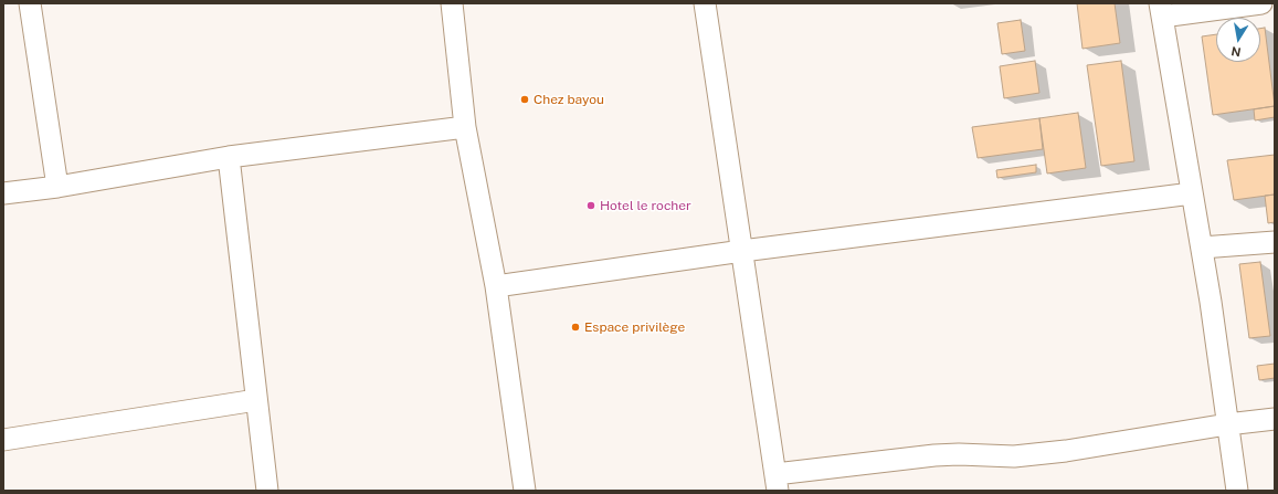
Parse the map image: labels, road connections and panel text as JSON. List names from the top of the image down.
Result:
{
  "places": ["Chez bayou", "Hotel le rocher", "Espace privilège"],
  "north": "bottom"
}
